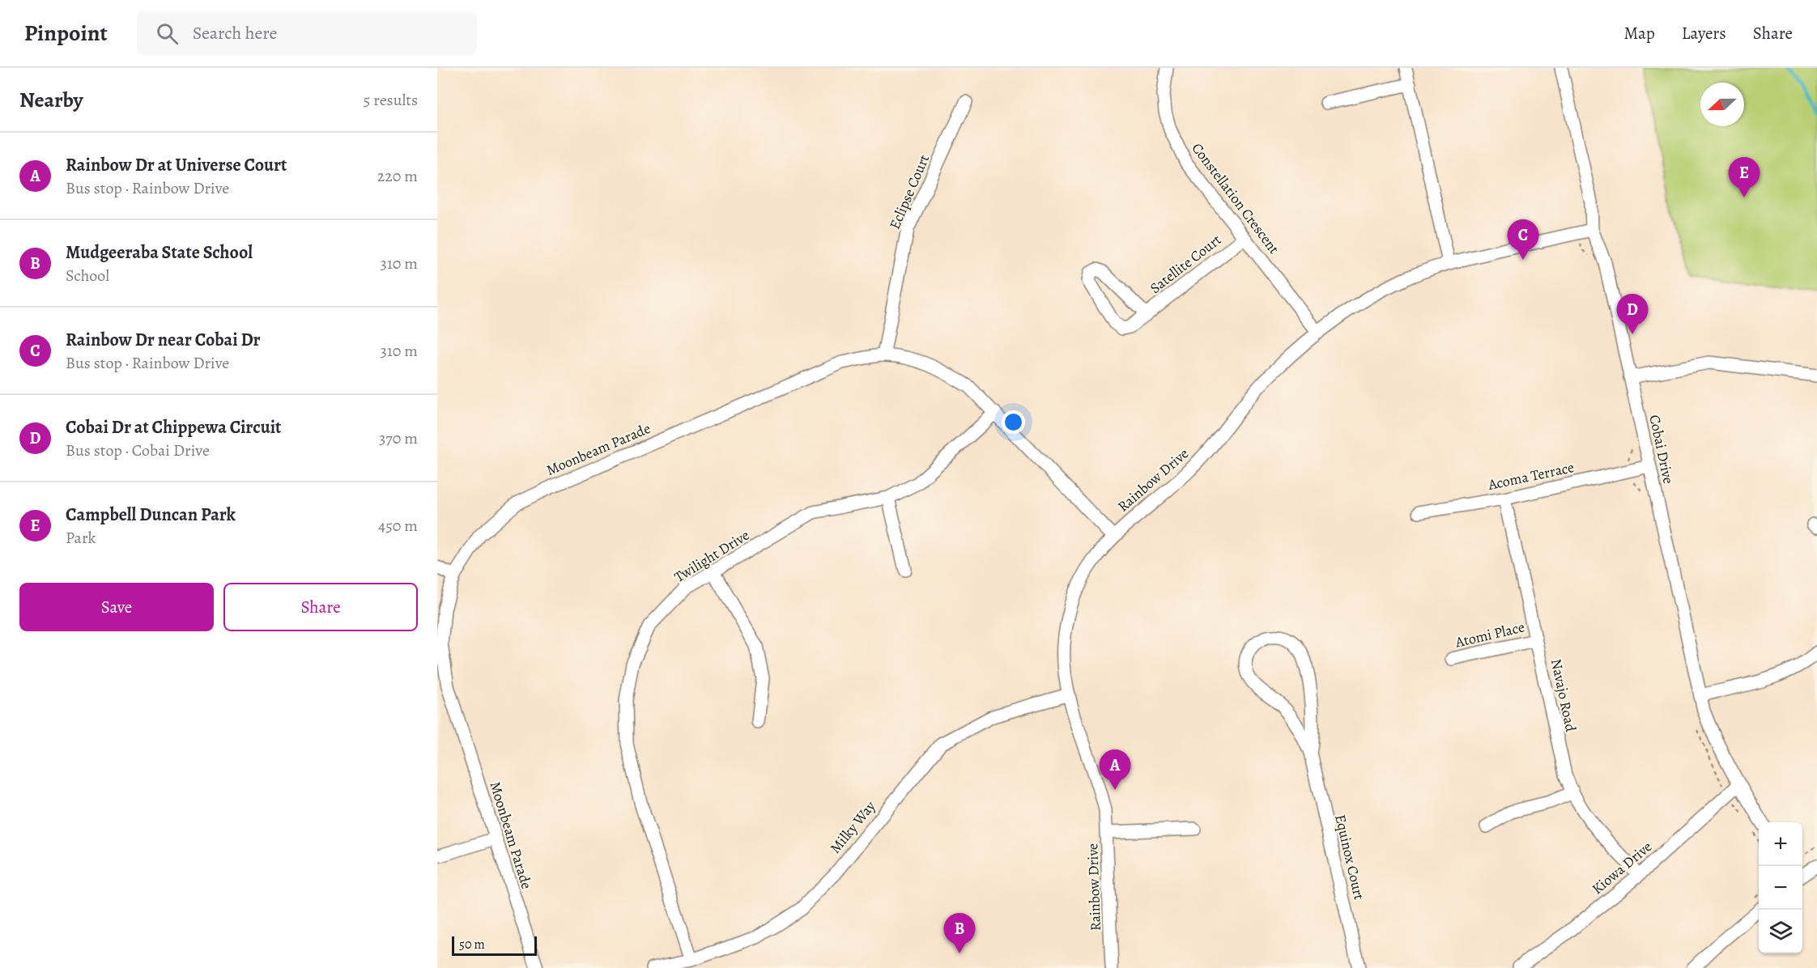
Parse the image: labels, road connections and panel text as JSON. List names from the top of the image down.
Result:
{
  "streets": {
    "street": [
      "Eclipse Court",
      "Constellation Crescent",
      "Satellite Court",
      "Moonbeam Parade",
      "Cobai Drive",
      "Acoma Terrace",
      "Rainbow Drive",
      "Twilight Drive",
      "Atomi Place",
      "Navajo Road",
      "Milky Way",
      "Equinox Court",
      "Kiowa Drive"
    ]
  },
  "crossings": [
    ["Eclipse Court", "Moonbeam Parade"],
    ["Constellation Crescent", "Satellite Court"],
    ["Constellation Crescent", "Rainbow Drive"],
    ["Moonbeam Parade", "Rainbow Drive"],
    ["Moonbeam Parade", "Twilight Drive"],
    ["Cobai Drive", "Acoma Terrace"],
    ["Cobai Drive", "Rainbow Drive"],
    ["Cobai Drive", "Kiowa Drive"],
    ["Acoma Terrace", "Navajo Road"],
    ["Rainbow Drive", "Milky Way"],
    ["Twilight Drive", "Milky Way"],
    ["Atomi Place", "Navajo Road"],
    ["Navajo Road", "Kiowa Drive"]
  ],
  "scale_bar": "50 m",
  "north": "left",
  "page": {
    "header": "Pinpoint",
    "search": "Search here",
    "nav": ["Map", "Layers", "Share"],
    "heading": ["Nearby", "5 results"],
    "list": [
      {
        "mark": "A",
        "name": "Rainbow Dr at Universe Court",
        "note": "Bus stop · Rainbow Drive",
        "value": "220 m"
      },
      {
        "mark": "B",
        "name": "Mudgeeraba State School",
        "note": "School",
        "value": "310 m"
      },
      {
        "mark": "C",
        "name": "Rainbow Dr near Cobai Dr",
        "note": "Bus stop · Rainbow Drive",
        "value": "310 m"
      },
      {
        "mark": "D",
        "name": "Cobai Dr at Chippewa Circuit",
        "note": "Bus stop · Cobai Drive",
        "value": "370 m"
      },
      {
        "mark": "E",
        "name": "Campbell Duncan Park",
        "note": "Park",
        "value": "450 m"
      }
    ],
    "pins": [
      "E",
      "C",
      "D",
      "A",
      "B"
    ],
    "buttons": ["Save", "Share"],
    "map_buttons": ["+", "−"],
    "scale": "50 m"
  }
}
